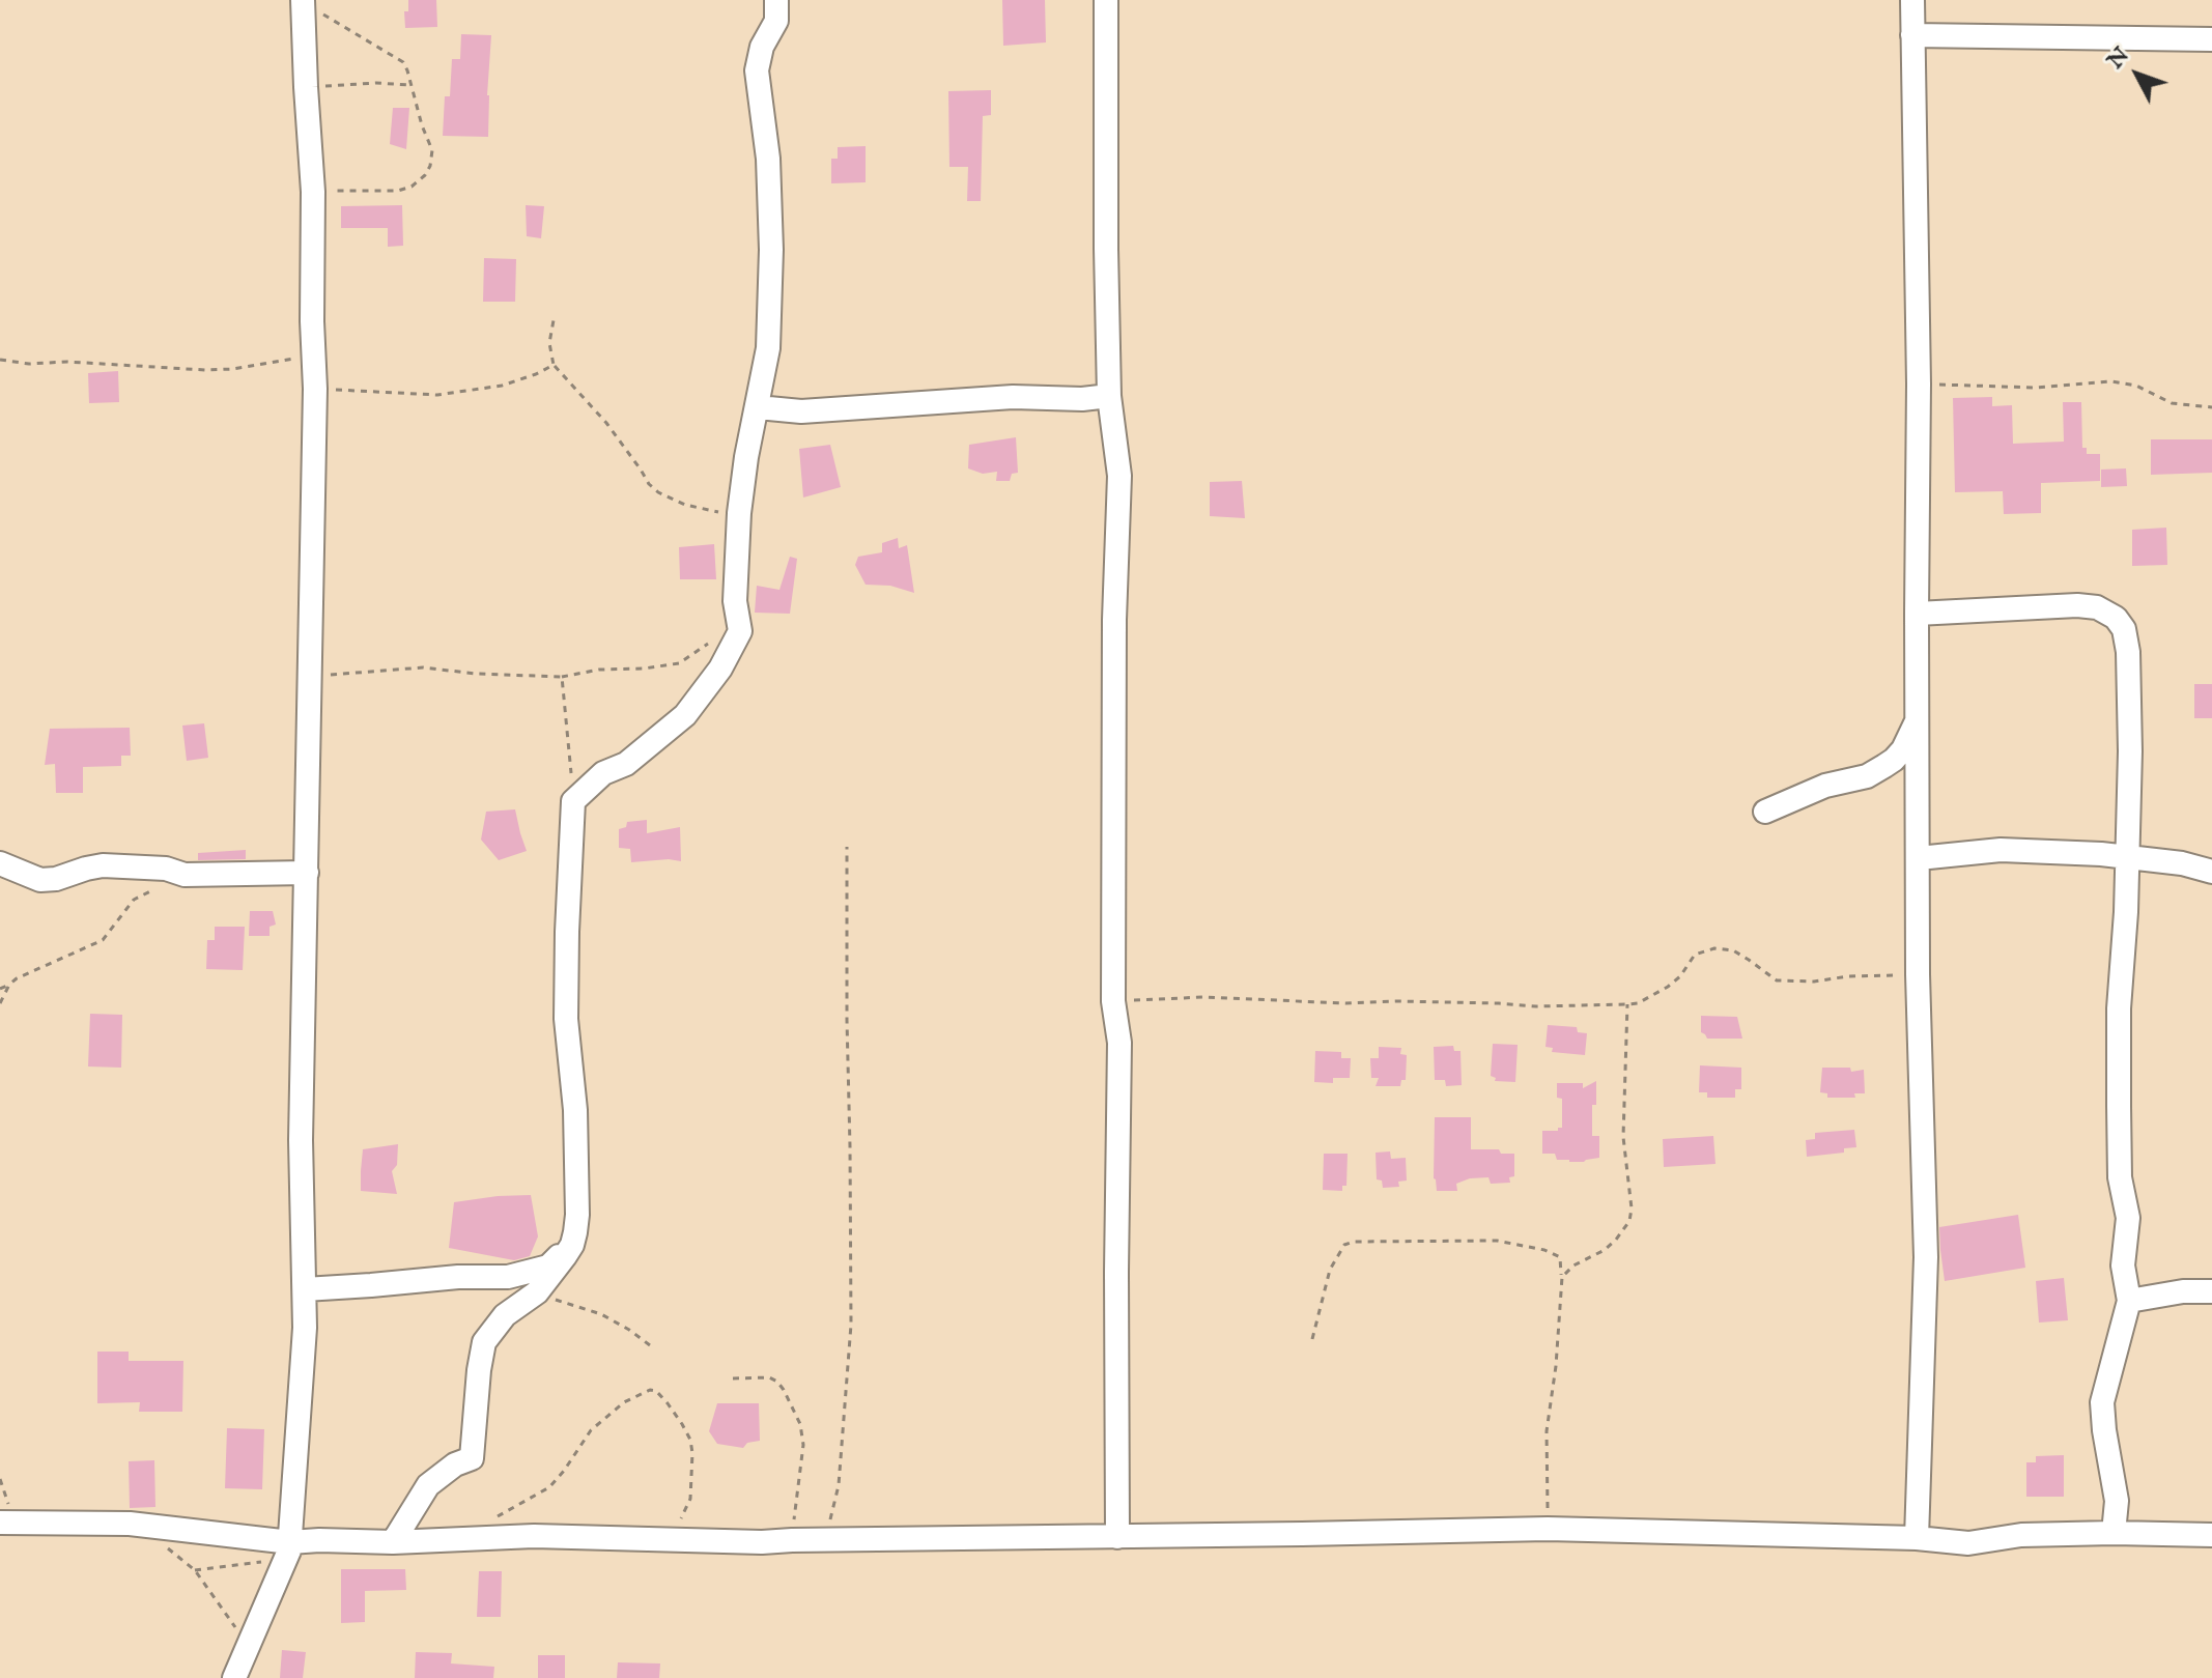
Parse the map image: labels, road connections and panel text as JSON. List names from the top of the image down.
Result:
{
  "north": "top left"
}
